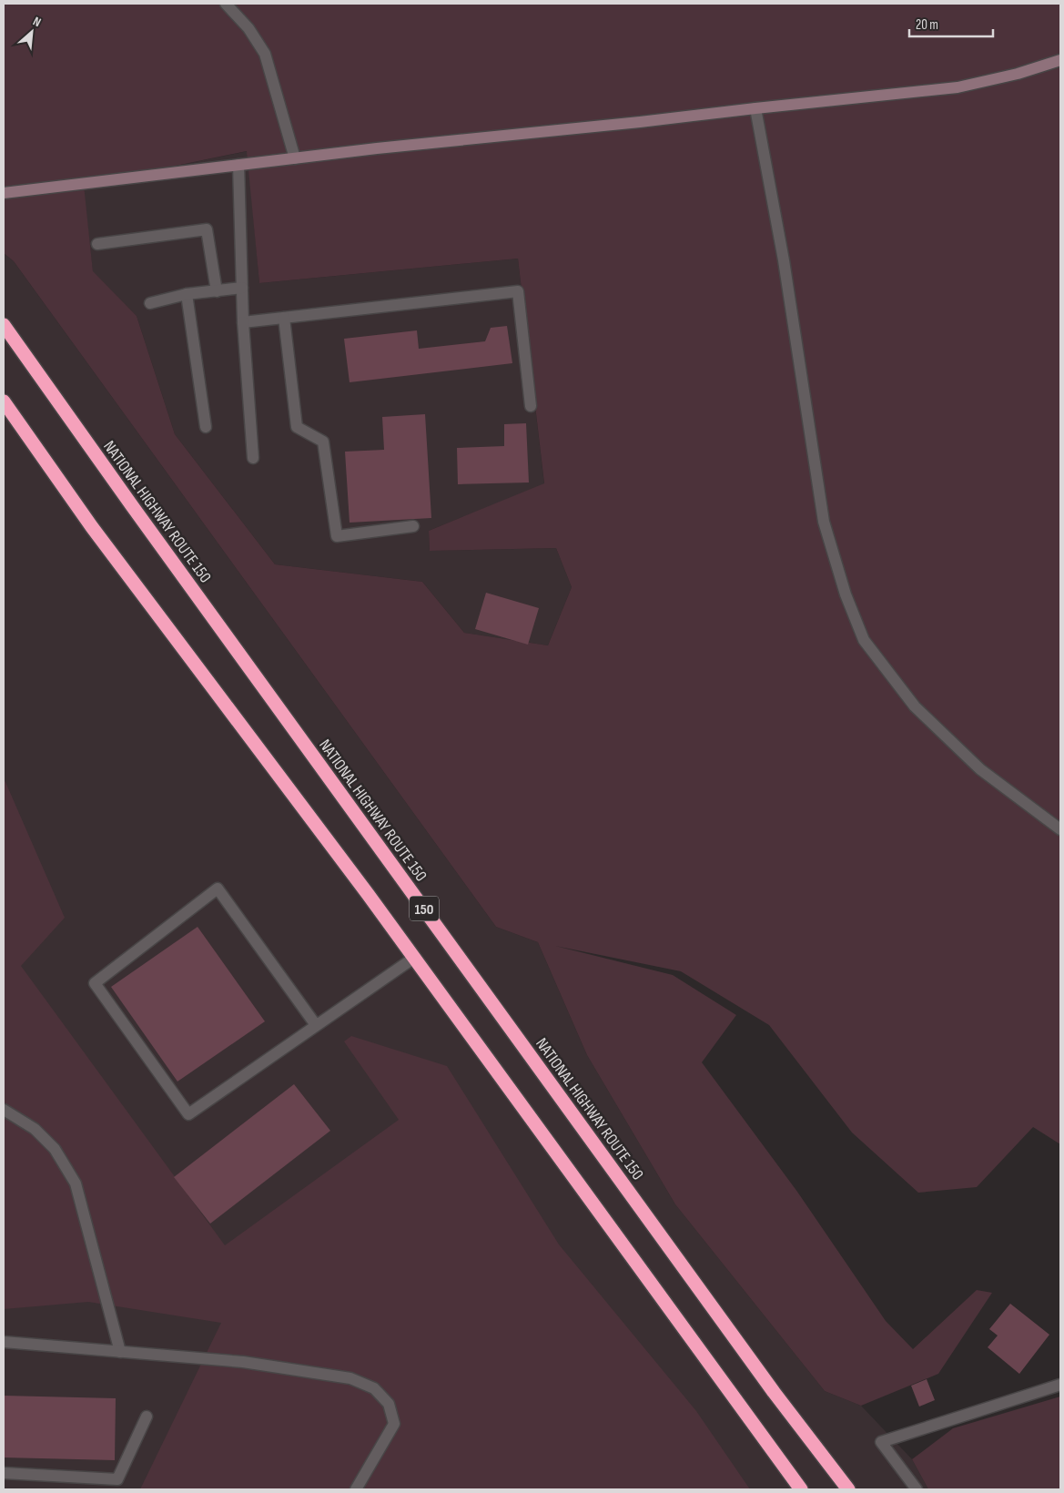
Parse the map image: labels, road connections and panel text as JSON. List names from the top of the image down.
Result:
{
  "streets": {
    "highway": ["NATIONAL HIGHWAY ROUTE 150", "150"]
  },
  "scale_bar": "20 m",
  "north": "top right"
}
